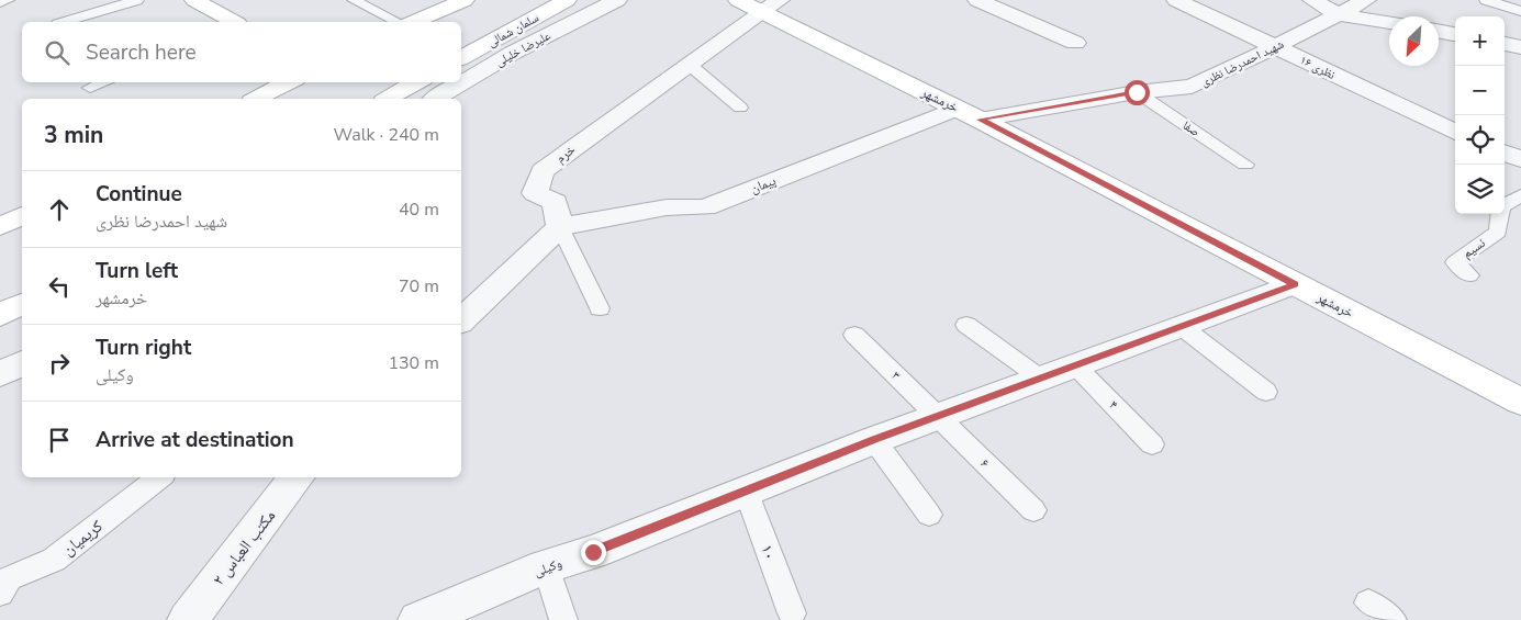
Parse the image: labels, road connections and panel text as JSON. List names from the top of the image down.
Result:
{
  "streets": {
    "street": [
      "سلمان شمالی",
      "علیرضا خلیلی",
      "شهید احمدرضا نظری",
      "نظری ۱۶",
      "خرمشهر",
      "خرم",
      "پیمان",
      "مکتب العباس ۲",
      "وکیلی"
    ],
    "lane": [
      "صفا",
      "نسیم",
      "۳",
      "۴",
      "۶",
      "کریمیان",
      "۱۰"
    ]
  },
  "crossings": [
    ["شهید احمدرضا نظری", "نظری ۱۶"],
    ["شهید احمدرضا نظری", "خرمشهر"],
    ["شهید احمدرضا نظری", "صفا"],
    ["شهید احمدرضا نظری", "پیمان"],
    ["خرمشهر", "خرم"],
    ["خرمشهر", "پیمان"],
    ["خرمشهر", "وکیلی"],
    ["خرم", "پیمان"],
    ["۳", "۶"],
    ["۳", "وکیلی"],
    ["۴", "وکیلی"],
    ["۶", "وکیلی"],
    ["۱۰", "وکیلی"]
  ],
  "north": "bottom left",
  "page": {
    "map_buttons": ["+", "−"],
    "search": "Search here",
    "heading": ["3 min", "Walk · 240 m"],
    "list": [
      ["Continue", "شهید احمدرضا نظری", "40 m"],
      ["Turn left", "خرمشهر", "70 m"],
      ["Turn right", "وکیلی", "130 m"],
      "Arrive at destination"
    ]
  }
}
